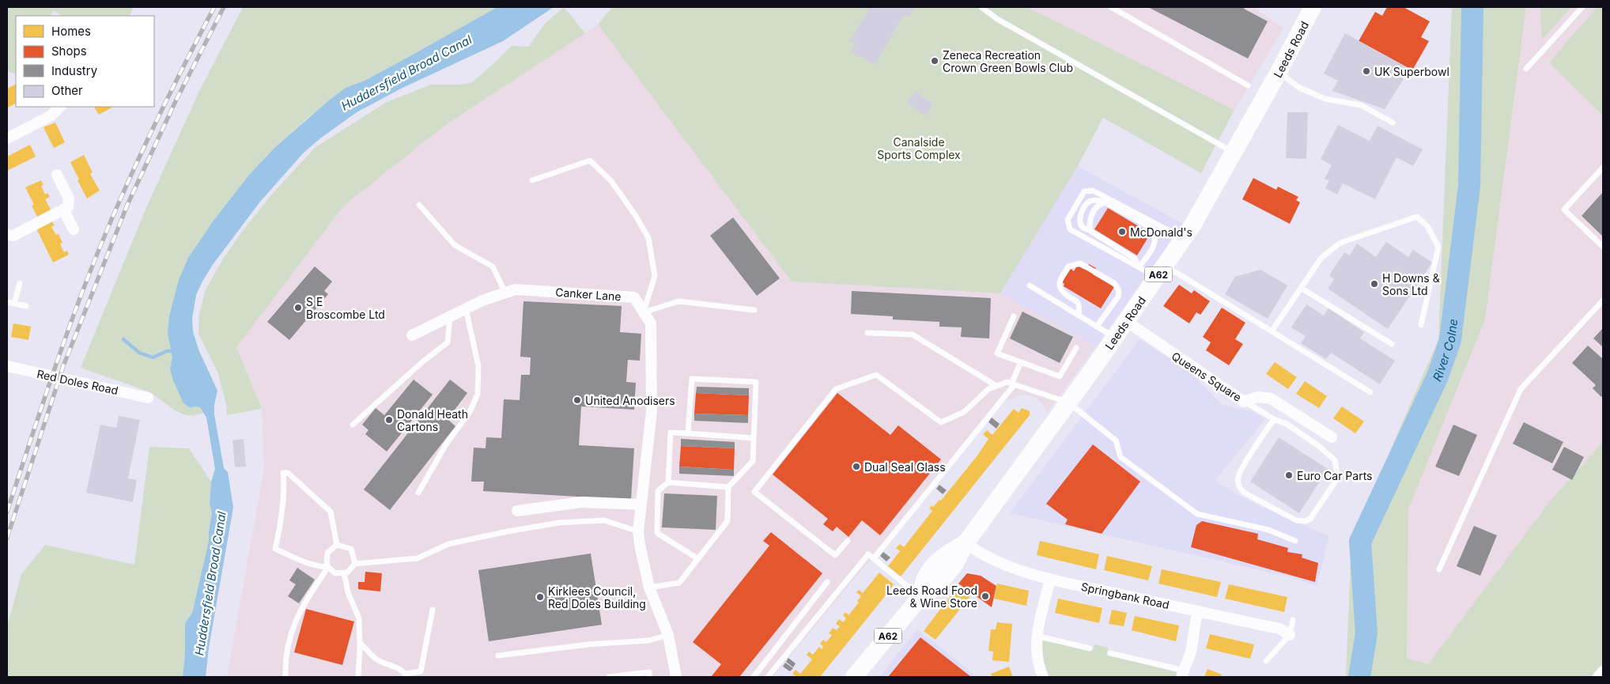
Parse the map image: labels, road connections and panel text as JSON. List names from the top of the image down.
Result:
{
  "streets": {
    "main road": ["Leeds Road", "A62"],
    "street": [
      "Canker Lane",
      "Queens Square",
      "Red Doles Road",
      "Springbank Road"
    ]
  },
  "crossings": [
    ["Leeds Road", "Queens Square"],
    ["Leeds Road", "Springbank Road"]
  ],
  "water": ["Huddersfield Broad Canal", "River Colne"],
  "parks": ["Canalside Sports Complex"],
  "places": [
    "Zeneca Recreation Crown Green Bowls Club",
    "UK Superbowl",
    "McDonald's",
    "H Downs & Sons Ltd",
    "S E Broscombe Ltd",
    "United Anodisers",
    "Donald Heath Cartons",
    "Dual Seal Glass",
    "Euro Car Parts",
    "Leeds Road Food & Wine Store",
    "Kirklees Council, Red Doles Building"
  ],
  "legend": [
    "Homes",
    "Shops",
    "Industry",
    "Other"
  ]
}
